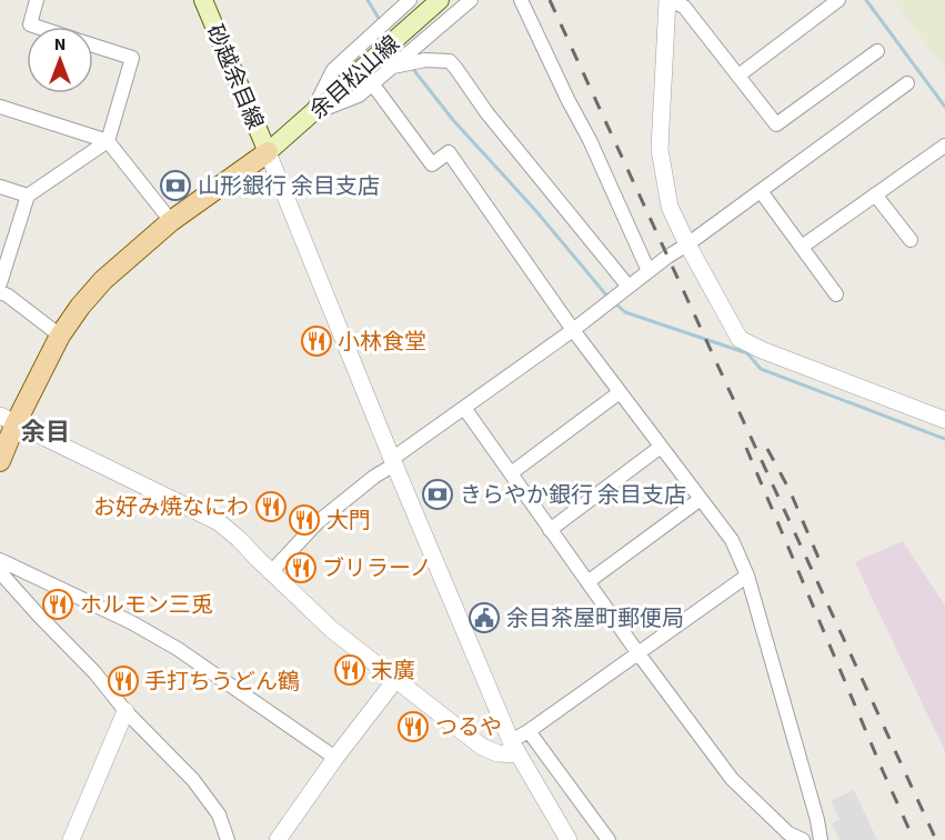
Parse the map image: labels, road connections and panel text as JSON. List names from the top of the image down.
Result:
{
  "streets": {
    "main road": ["砂越余目線", "余目松山線"]
  },
  "crossings": [
    ["砂越余目線", "余目松山線"]
  ],
  "districts": ["余目"],
  "places": {
    "bank": ["山形銀行 余目支店", "きらやか銀行 余目支店"],
    "restaurant": [
      "小林食堂",
      "お好み焼なにわ",
      "大門",
      "ブリラーノ",
      "ホルモン三兎",
      "末廣",
      "手打ちうどん鶴",
      "つるや"
    ],
    "public building": ["余目茶屋町郵便局"]
  },
  "north": "top"
}
